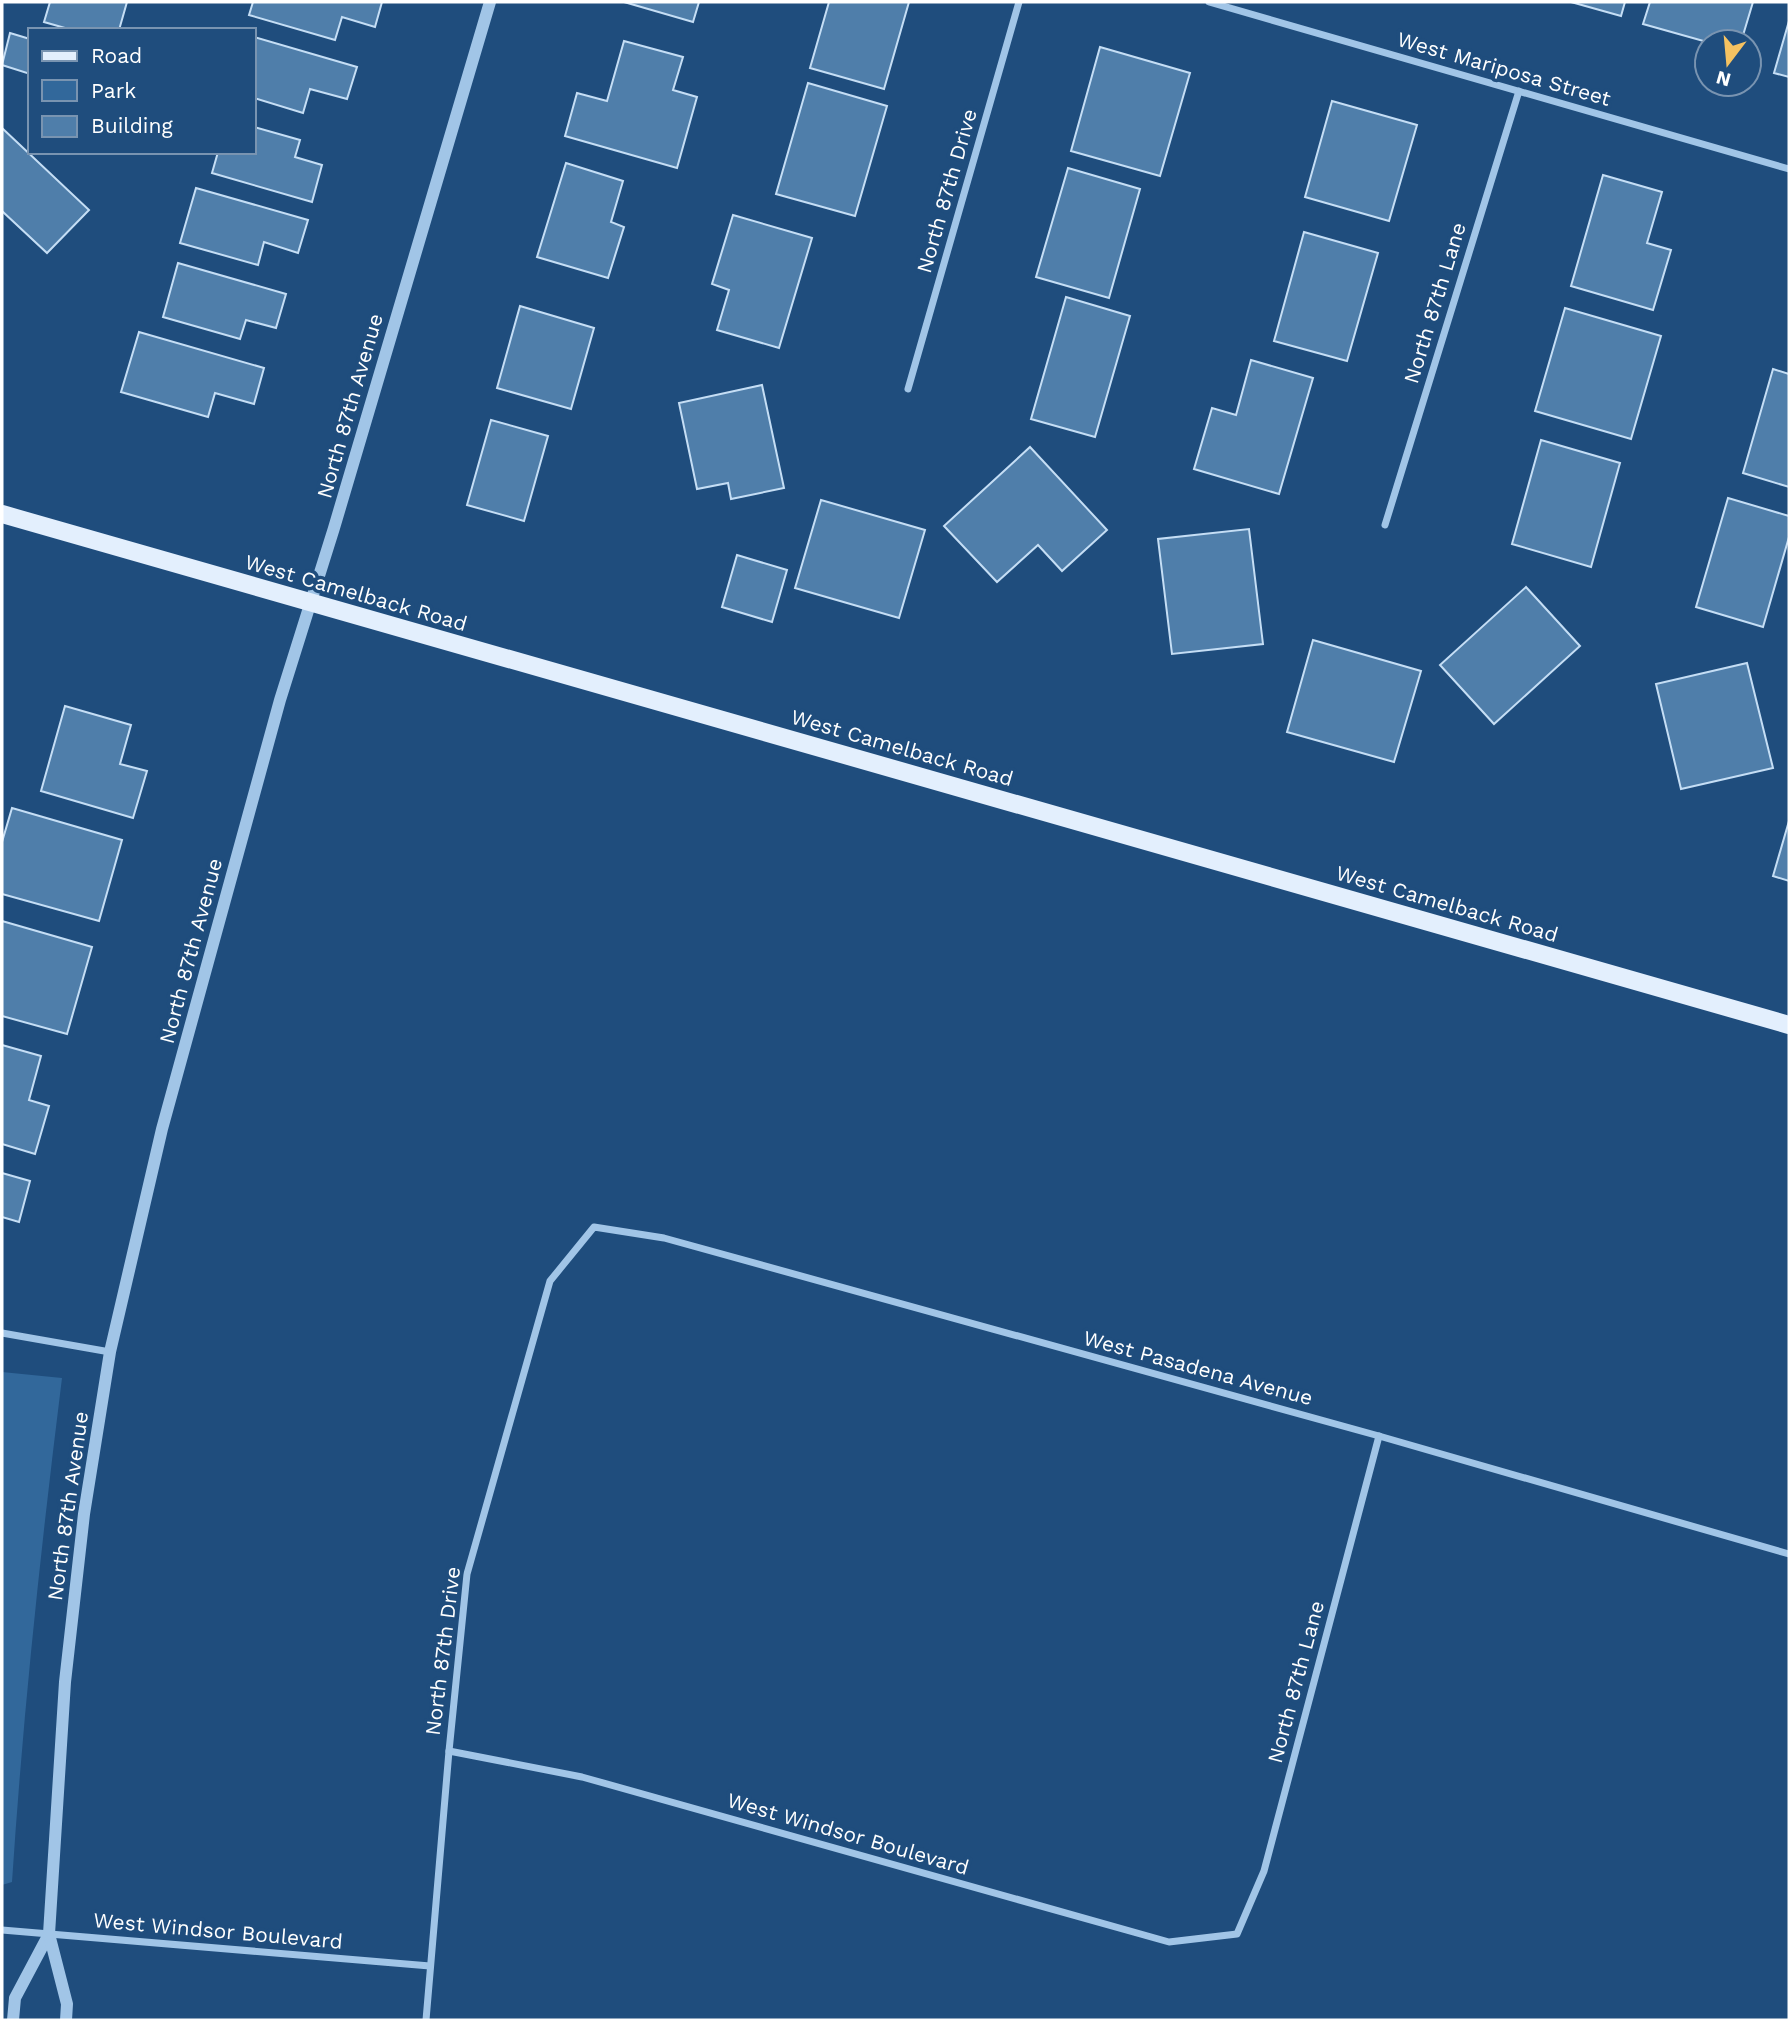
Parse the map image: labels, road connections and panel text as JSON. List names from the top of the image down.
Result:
{
  "streets": {
    "main road": ["West Camelback Road"],
    "street": [
      "West Mariposa Street",
      "North 87th Drive",
      "North 87th Lane",
      "North 87th Avenue",
      "West Pasadena Avenue",
      "West Windsor Boulevard"
    ]
  },
  "crossings": [
    ["West Mariposa Street", "North 87th Lane"],
    ["North 87th Drive", "West Pasadena Avenue"],
    ["North 87th Drive", "West Windsor Boulevard"],
    ["North 87th Lane", "West Pasadena Avenue"],
    ["North 87th Lane", "West Windsor Boulevard"],
    ["North 87th Avenue", "West Camelback Road"],
    ["North 87th Avenue", "West Windsor Boulevard"]
  ],
  "legend": ["Road", "Park", "Building"],
  "north": "bottom"
}
